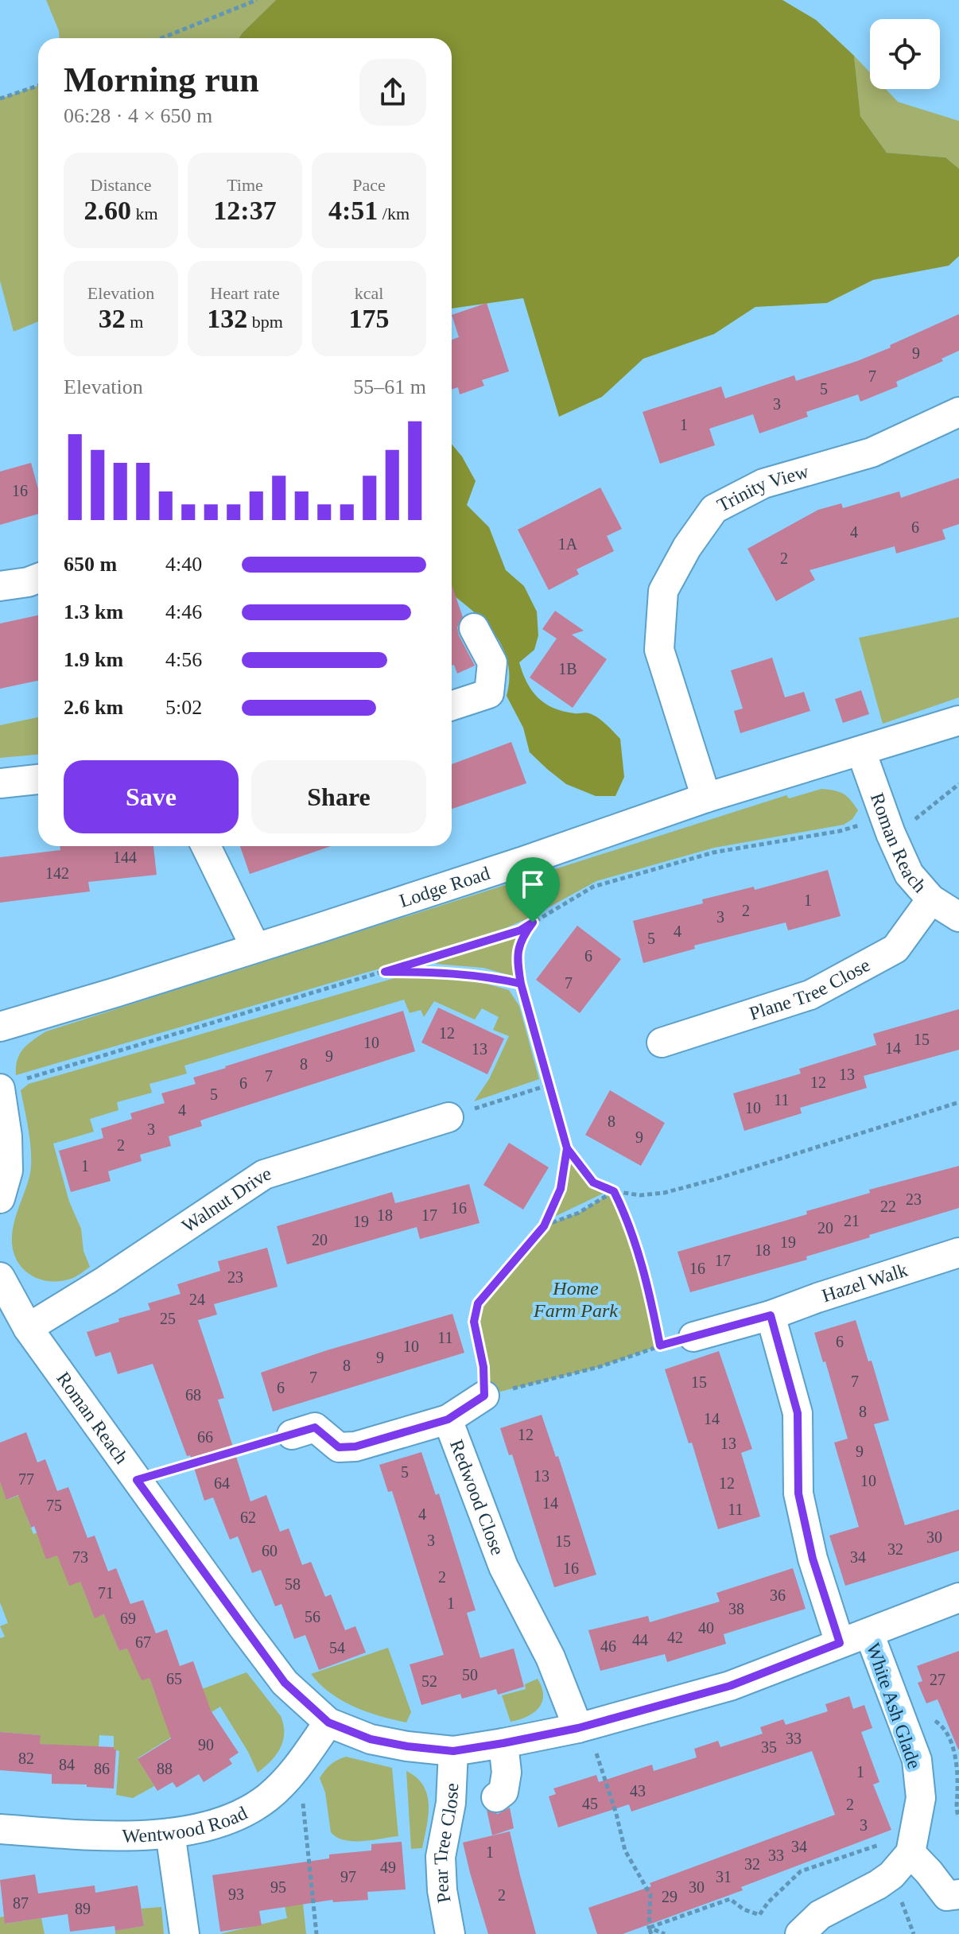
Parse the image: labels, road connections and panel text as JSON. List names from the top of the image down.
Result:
{
  "streets": {
    "street": [
      "Trinity View",
      "Roman Reach",
      "Lodge Road",
      "Plane Tree Close",
      "Walnut Drive",
      "Hazel Walk",
      "Redwood Close",
      "White Ash Glade",
      "Wentwood Road",
      "Pear Tree Close"
    ]
  },
  "crossings": [
    ["Trinity View", "Lodge Road"],
    ["Roman Reach", "Lodge Road"],
    ["Roman Reach", "Plane Tree Close"],
    ["Roman Reach", "Walnut Drive"],
    ["Roman Reach", "Redwood Close"],
    ["Roman Reach", "White Ash Glade"],
    ["Roman Reach", "Wentwood Road"],
    ["Roman Reach", "Pear Tree Close"]
  ],
  "parks": ["Home Farm Park"],
  "house_numbers": [
    "9",
    "7",
    "5",
    "3",
    "1",
    "16",
    "6",
    "4",
    "1A",
    "2",
    "1B",
    "144",
    "142",
    "1",
    "2",
    "3",
    "4",
    "5",
    "6",
    "7",
    "12",
    "15",
    "10",
    "14",
    "13",
    "9",
    "8",
    "13",
    "7",
    "12",
    "6",
    "5",
    "11",
    "10",
    "4",
    "8",
    "3",
    "9",
    "2",
    "1",
    "23",
    "22",
    "16",
    "18",
    "17",
    "21",
    "19",
    "20",
    "20",
    "19",
    "18",
    "17",
    "16",
    "23",
    "24",
    "25",
    "11",
    "6",
    "10",
    "9",
    "8",
    "7",
    "7",
    "15",
    "6",
    "68",
    "8",
    "14",
    "12",
    "66",
    "13",
    "9",
    "5",
    "13",
    "77",
    "10",
    "64",
    "12",
    "14",
    "75",
    "11",
    "4",
    "62",
    "30",
    "3",
    "15",
    "32",
    "60",
    "73",
    "34",
    "16",
    "2",
    "58",
    "71",
    "36",
    "1",
    "38",
    "56",
    "69",
    "40",
    "42",
    "44",
    "67",
    "46",
    "54",
    "50",
    "65",
    "27",
    "52",
    "33",
    "90",
    "35",
    "82",
    "84",
    "86",
    "88",
    "1",
    "43",
    "45",
    "2",
    "3",
    "34",
    "1",
    "33",
    "32",
    "49",
    "97",
    "31",
    "95",
    "30",
    "93",
    "2",
    "29",
    "87",
    "89"
  ],
  "page": {
    "heading": ["Morning run", "06:28 · 4 × 650 m"],
    "stats": [
      ["Distance", "2.60 km"],
      ["Time", "12:37"],
      ["Pace", "4:51 /km"],
      ["Elevation", "32 m"],
      ["Heart rate", "132 bpm"],
      ["kcal", "175"]
    ],
    "chart": ["Elevation", "55–61 m"],
    "list": [
      {
        "name": "650 m",
        "note": "4:40"
      },
      {
        "name": "1.3 km",
        "note": "4:46"
      },
      {
        "name": "1.9 km",
        "note": "4:56"
      },
      {
        "name": "2.6 km",
        "note": "5:02"
      }
    ],
    "buttons": ["Save", "Share"]
  }
}
